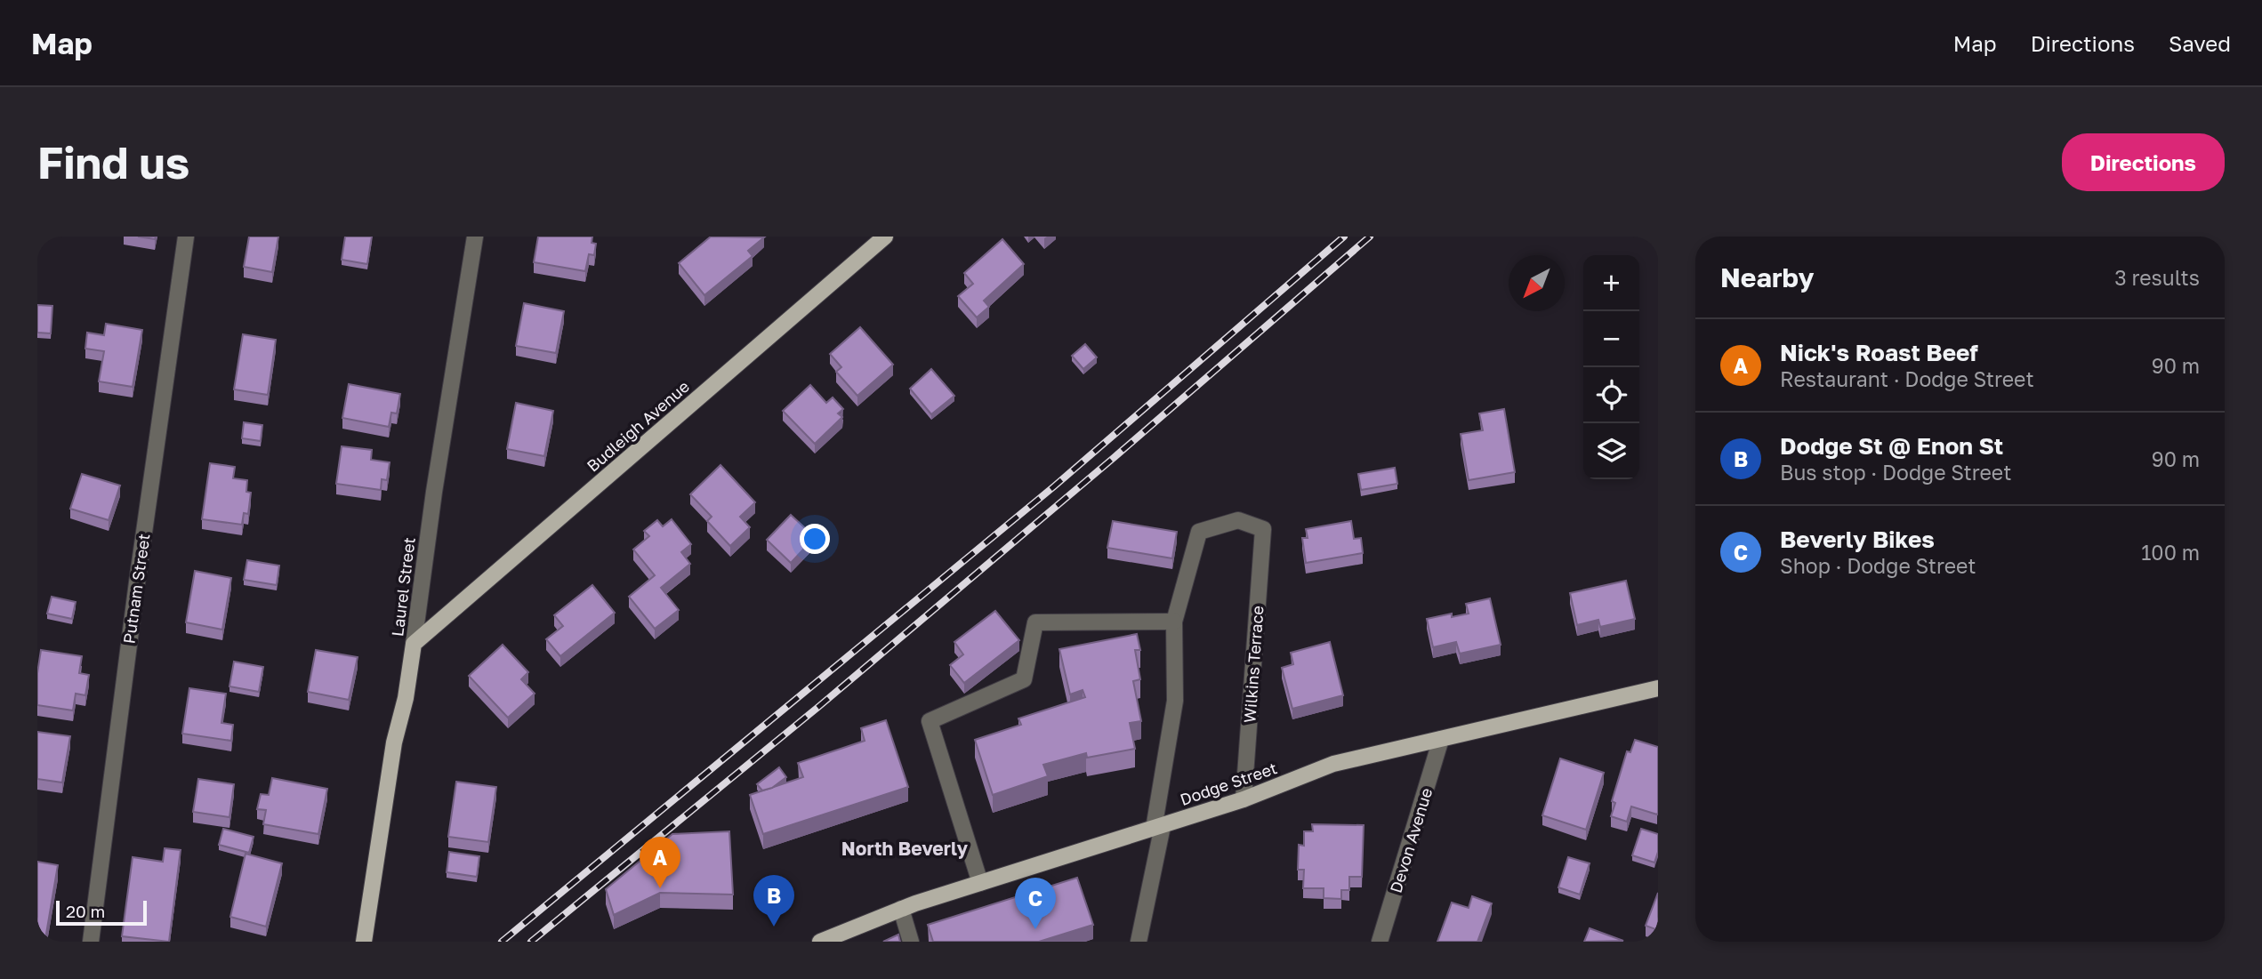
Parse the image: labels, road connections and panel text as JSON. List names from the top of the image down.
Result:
{
  "streets": {
    "main road": ["Budleigh Avenue", "Laurel Street", "Dodge Street"],
    "street": ["Putnam Street", "Wilkins Terrace", "Devon Avenue"]
  },
  "crossings": [
    ["Budleigh Avenue", "Laurel Street"],
    ["Wilkins Terrace", "Dodge Street"],
    ["Dodge Street", "Devon Avenue"]
  ],
  "districts": ["North Beverly"],
  "scale_bar": "20 m",
  "north": "bottom left",
  "page": {
    "header": "Map",
    "nav": ["Map", "Directions", "Saved"],
    "buttons": "Directions",
    "title": "Find us",
    "heading": ["Nearby", "3 results"],
    "map_buttons": ["+", "−"],
    "list": [
      {
        "mark": "A",
        "name": "Nick's Roast Beef",
        "note": "Restaurant · Dodge Street",
        "value": "90 m"
      },
      {
        "mark": "B",
        "name": "Dodge St @ Enon St",
        "note": "Bus stop · Dodge Street",
        "value": "90 m"
      },
      {
        "mark": "C",
        "name": "Beverly Bikes",
        "note": "Shop · Dodge Street",
        "value": "100 m"
      }
    ],
    "pins": ["A", "B", "C"],
    "scale": "20 m"
  }
}
